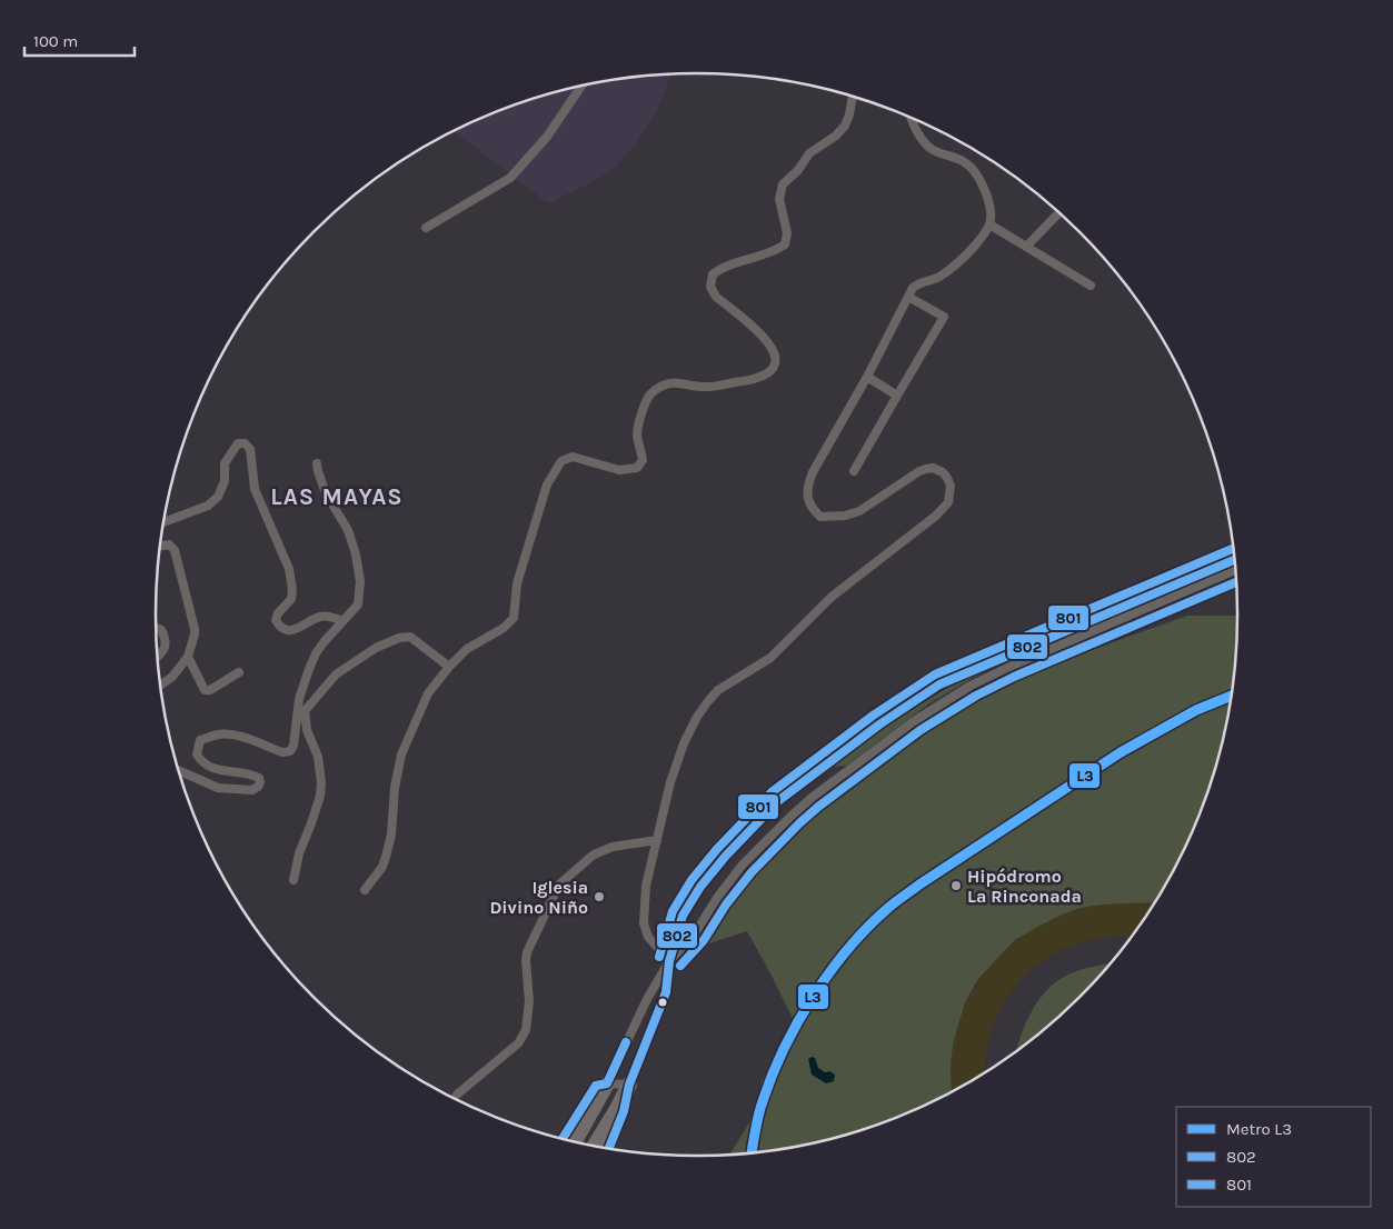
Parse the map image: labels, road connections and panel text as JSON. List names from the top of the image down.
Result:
{
  "districts": ["LAS MAYAS"],
  "places": ["Hipódromo La Rinconada", "Iglesia Divino Niño"],
  "lines": ["transit line 801", "transit line 802", "metro line L3"],
  "legend": ["Metro L3", "802", "801"],
  "scale_bar": "100 m"
}
